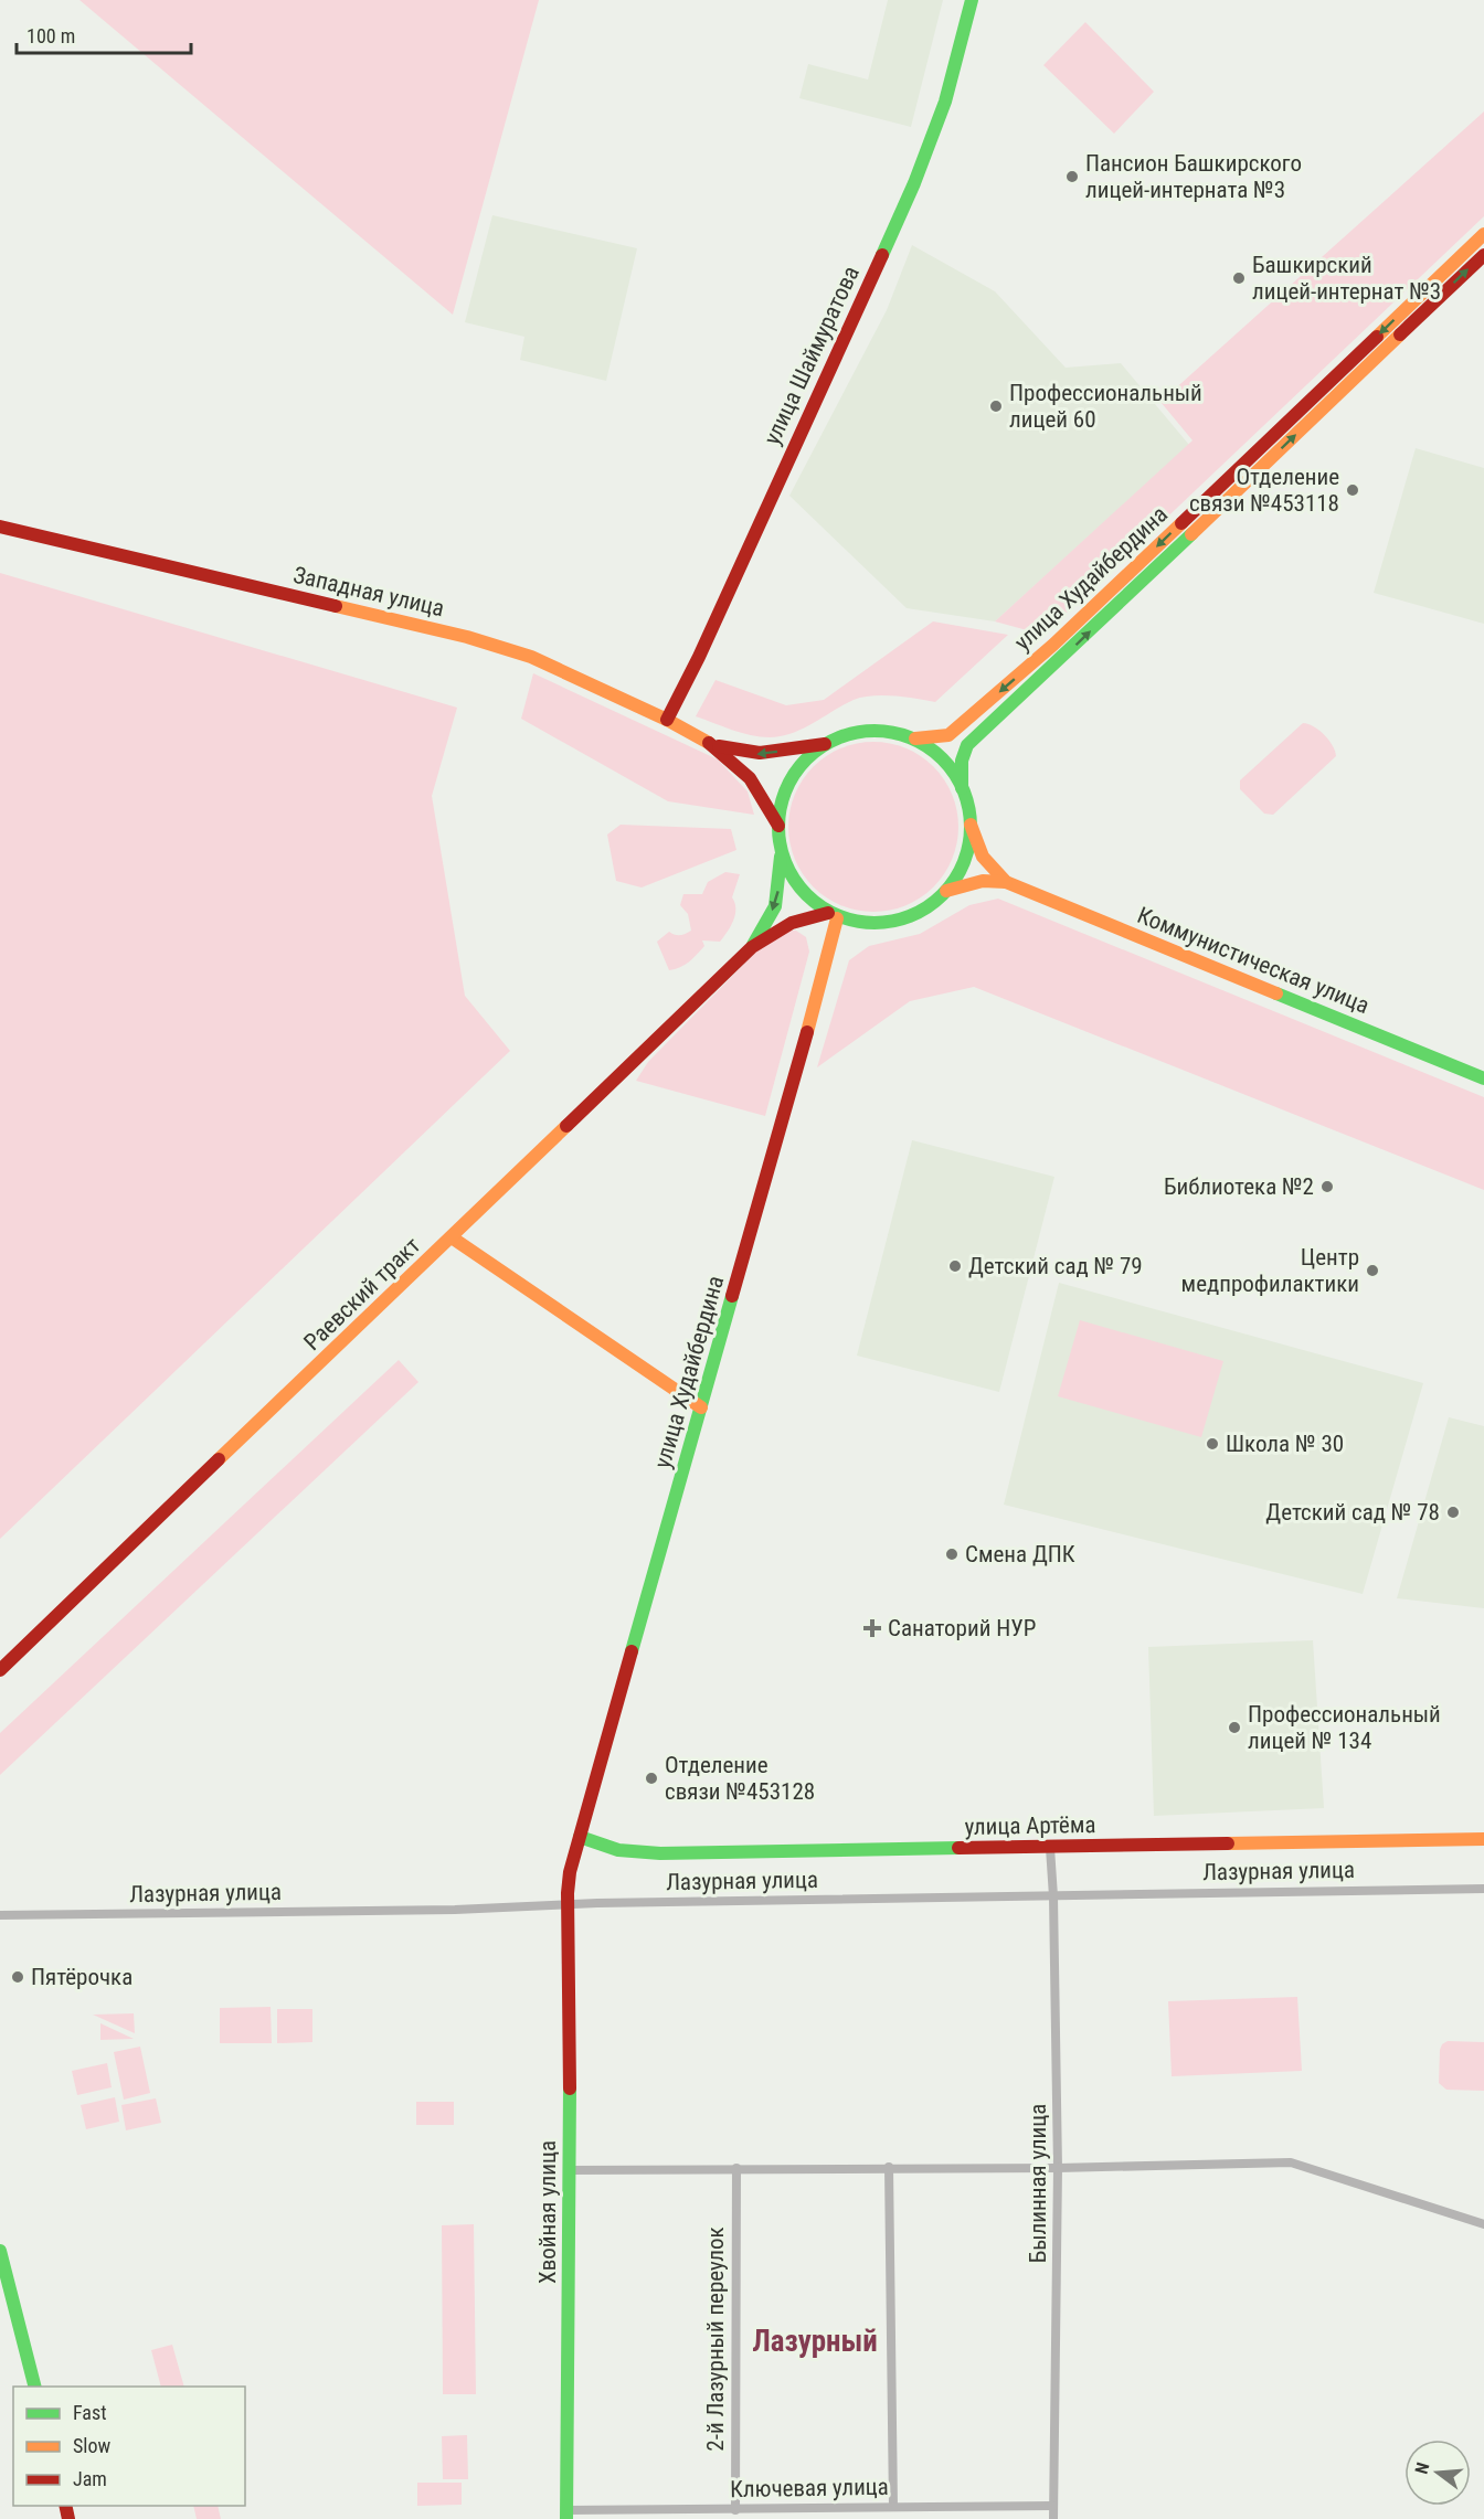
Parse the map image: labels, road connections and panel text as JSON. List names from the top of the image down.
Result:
{
  "streets": {
    "main road": [
      "улица Шаймуратова",
      "улица Худайбердина",
      "Западная улица",
      "Коммунистическая улица",
      "Раевский тракт",
      "улица Артёма",
      "Хвойная улица"
    ],
    "street": [
      "Лазурная улица",
      "Былинная улица",
      "2-й Лазурный переулок",
      "Ключевая улица"
    ]
  },
  "crossings": [
    ["улица Шаймуратова", "Западная улица"],
    ["улица Худайбердина", "Западная улица"],
    ["улица Худайбердина", "Коммунистическая улица"],
    ["улица Худайбердина", "Раевский тракт"],
    ["улица Худайбердина", "улица Артёма"],
    ["улица Худайбердина", "Лазурная улица"],
    ["улица Худайбердина", "Хвойная улица"],
    ["Западная улица", "Коммунистическая улица"],
    ["Западная улица", "Раевский тракт"],
    ["Коммунистическая улица", "Раевский тракт"],
    ["улица Артёма", "Былинная улица"],
    ["Лазурная улица", "Былинная улица"],
    ["Лазурная улица", "Хвойная улица"],
    ["Былинная улица", "Ключевая улица"],
    ["Хвойная улица", "Ключевая улица"],
    ["2-й Лазурный переулок", "Ключевая улица"]
  ],
  "districts": ["Лазурный"],
  "places": {
    "other": [
      "Пансион Башкирского лицей-интерната №3",
      "Башкирский лицей-интернат №3",
      "Профессиональный лицей 60",
      "Отделение связи №453118",
      "Библиотека №2",
      "Детский сад № 79",
      "Центр медпрофилактики",
      "Школа № 30",
      "Детский сад № 78",
      "Смена ДПК",
      "Профессиональный лицей № 134",
      "Отделение связи №453128",
      "Пятёрочка"
    ],
    "health": ["Санаторий НУР"]
  },
  "legend": ["Fast", "Slow", "Jam"],
  "scale_bar": "100 m",
  "north": "left"
}
